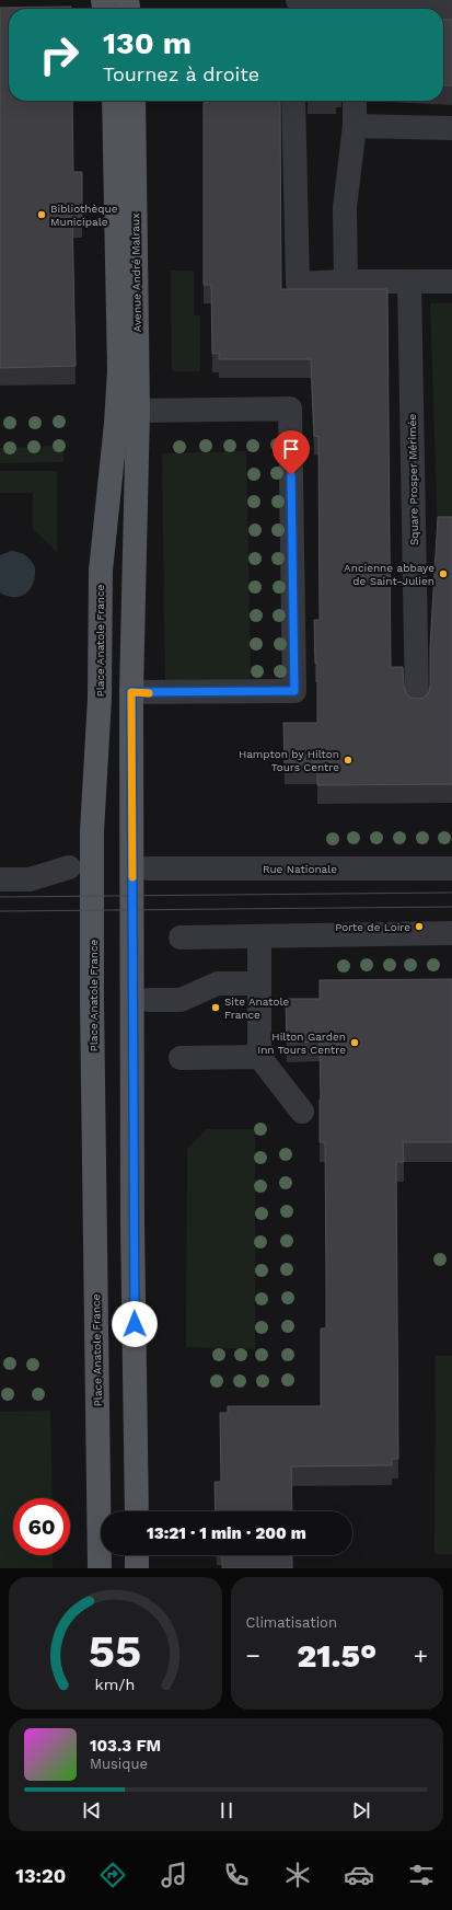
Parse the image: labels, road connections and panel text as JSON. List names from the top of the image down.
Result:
{
  "streets": {
    "main road": ["Avenue André Malraux", "Place Anatole France"],
    "street": ["Square Prosper Mérimée", "Rue Nationale"]
  },
  "crossings": [
    ["Avenue André Malraux", "Place Anatole France"]
  ],
  "places": [
    "Bibliothèque Municipale",
    "Ancienne abbaye de Saint-Julien",
    "Hampton by Hilton Tours Centre",
    "Porte de Loire",
    "Site Anatole France",
    "Hilton Garden Inn Tours Centre"
  ],
  "page": {
    "turn": ["130 m", "Tournez à droite"],
    "limit": "60",
    "trip": "13:21 · 1 min · 200 m",
    "tile": "Climatisation",
    "heat": ["−", "21.5°", "+"],
    "song": ["103.3 FM", "Musique"],
    "tabs": "13:20",
    "gauge": ["55", "km/h"]
  }
}
